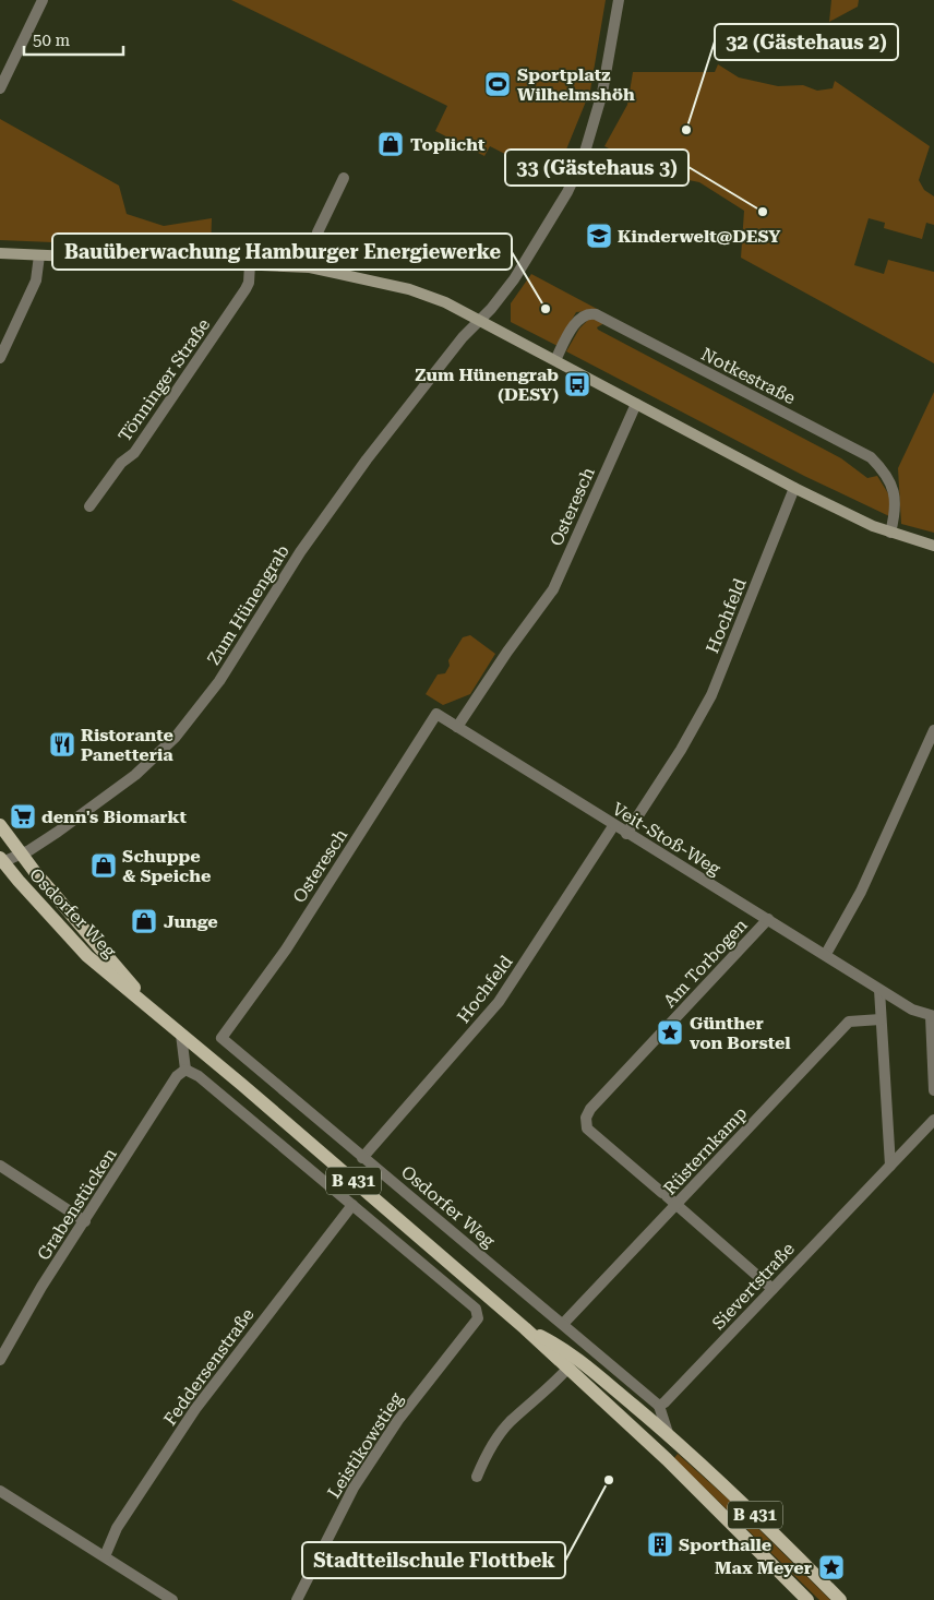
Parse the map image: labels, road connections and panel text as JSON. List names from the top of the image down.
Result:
{
  "streets": {
    "main road": ["Osdorfer Weg", "B 431"],
    "street": [
      "Notkestraße",
      "Tönninger Straße",
      "Osteresch",
      "Zum Hünengrab",
      "Hochfeld",
      "Veit-Stoß-Weg",
      "Am Torbogen",
      "Rüsternkamp",
      "Grabenstücken",
      "Sievertstraße",
      "Feddersenstraße",
      "Leistikowstieg"
    ]
  },
  "crossings": [
    ["Osteresch", "Veit-Stoß-Weg"],
    ["Osteresch", "Osdorfer Weg"],
    ["Zum Hünengrab", "Osdorfer Weg"],
    ["Zum Hünengrab", "B 431"],
    ["Hochfeld", "Veit-Stoß-Weg"],
    ["Hochfeld", "Osdorfer Weg"],
    ["Veit-Stoß-Weg", "Am Torbogen"],
    ["Osdorfer Weg", "Rüsternkamp"],
    ["Osdorfer Weg", "B 431"],
    ["Osdorfer Weg", "Sievertstraße"],
    ["Am Torbogen", "Rüsternkamp"],
    ["Am Torbogen", "Sievertstraße"],
    ["Feddersenstraße", "Leistikowstieg"]
  ],
  "places": {
    "sports": ["Sportplatz Wilhelmshöh"],
    "other": [
      "32 (Gästehaus 2)",
      "33 (Gästehaus 3)",
      "Bauüberwachung Hamburger Energiewerke",
      "Stadtteilschule Flottbek"
    ],
    "shop": ["Toplicht", "Schuppe & Speiche", "Junge"],
    "school or university": ["Kinderwelt@DESY"],
    "bus stop": ["Zum Hünengrab (DESY)"],
    "restaurant": ["Ristorante Panetteria"],
    "supermarket": ["denn's Biomarkt"],
    "place": ["Günther von Borstel", "Max Meyer"],
    "building": ["Sporthalle"]
  },
  "scale_bar": "50 m"
}
